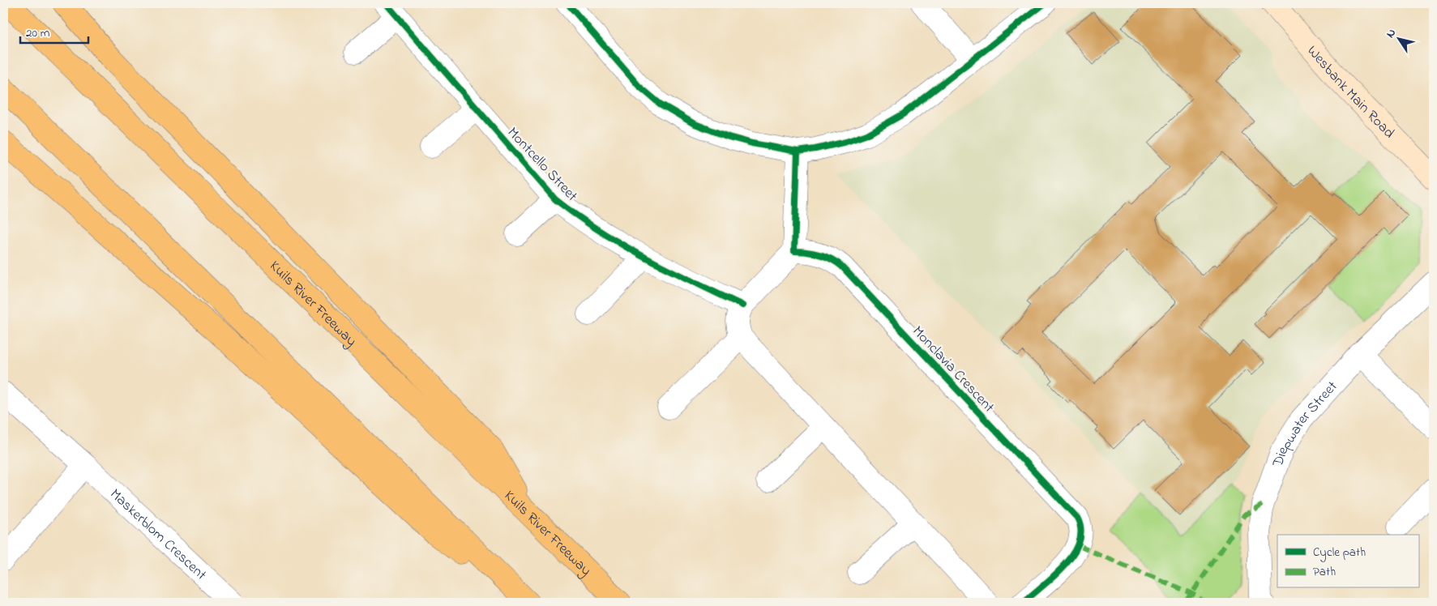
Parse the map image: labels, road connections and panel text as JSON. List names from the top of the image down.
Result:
{
  "streets": {
    "highway": ["Kuils River Freeway"],
    "street": [
      "Wesbank Main Road",
      "Montcello Street",
      "Monclavia Crescent",
      "Diepwater Street",
      "Maskerblom Crescent"
    ]
  },
  "legend": ["Cycle path", "Path"],
  "scale_bar": "20 m",
  "north": "top left"
}
